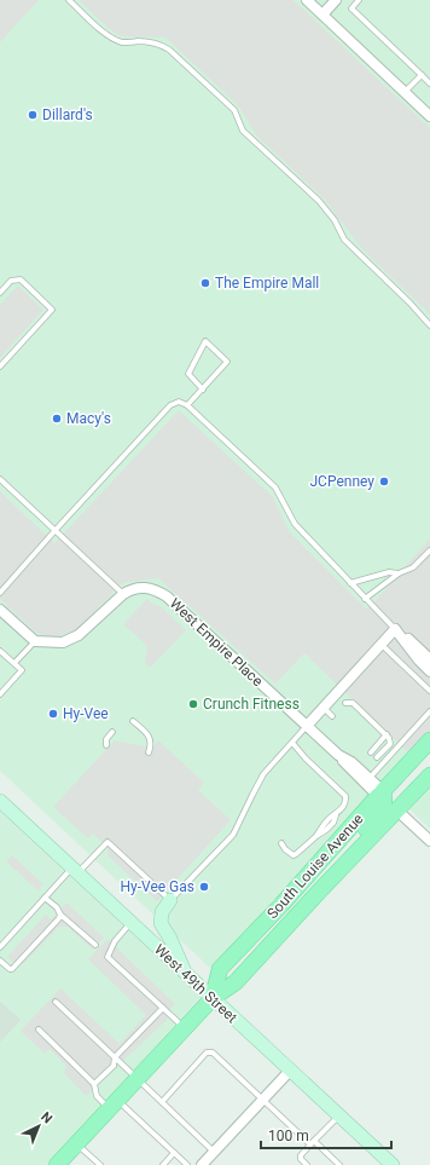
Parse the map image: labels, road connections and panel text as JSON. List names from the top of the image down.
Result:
{
  "streets": {
    "main road": ["South Louise Avenue", "West 49th Street"],
    "street": ["West Empire Place"]
  },
  "crossings": [
    ["West Empire Place", "South Louise Avenue"],
    ["South Louise Avenue", "West 49th Street"]
  ],
  "places": [
    "Dillard's",
    "The Empire Mall",
    "Macy's",
    "JCPenney",
    "Crunch Fitness",
    "Hy-Vee",
    "Hy-Vee Gas"
  ],
  "scale_bar": "100 m",
  "north": "top right"
}
